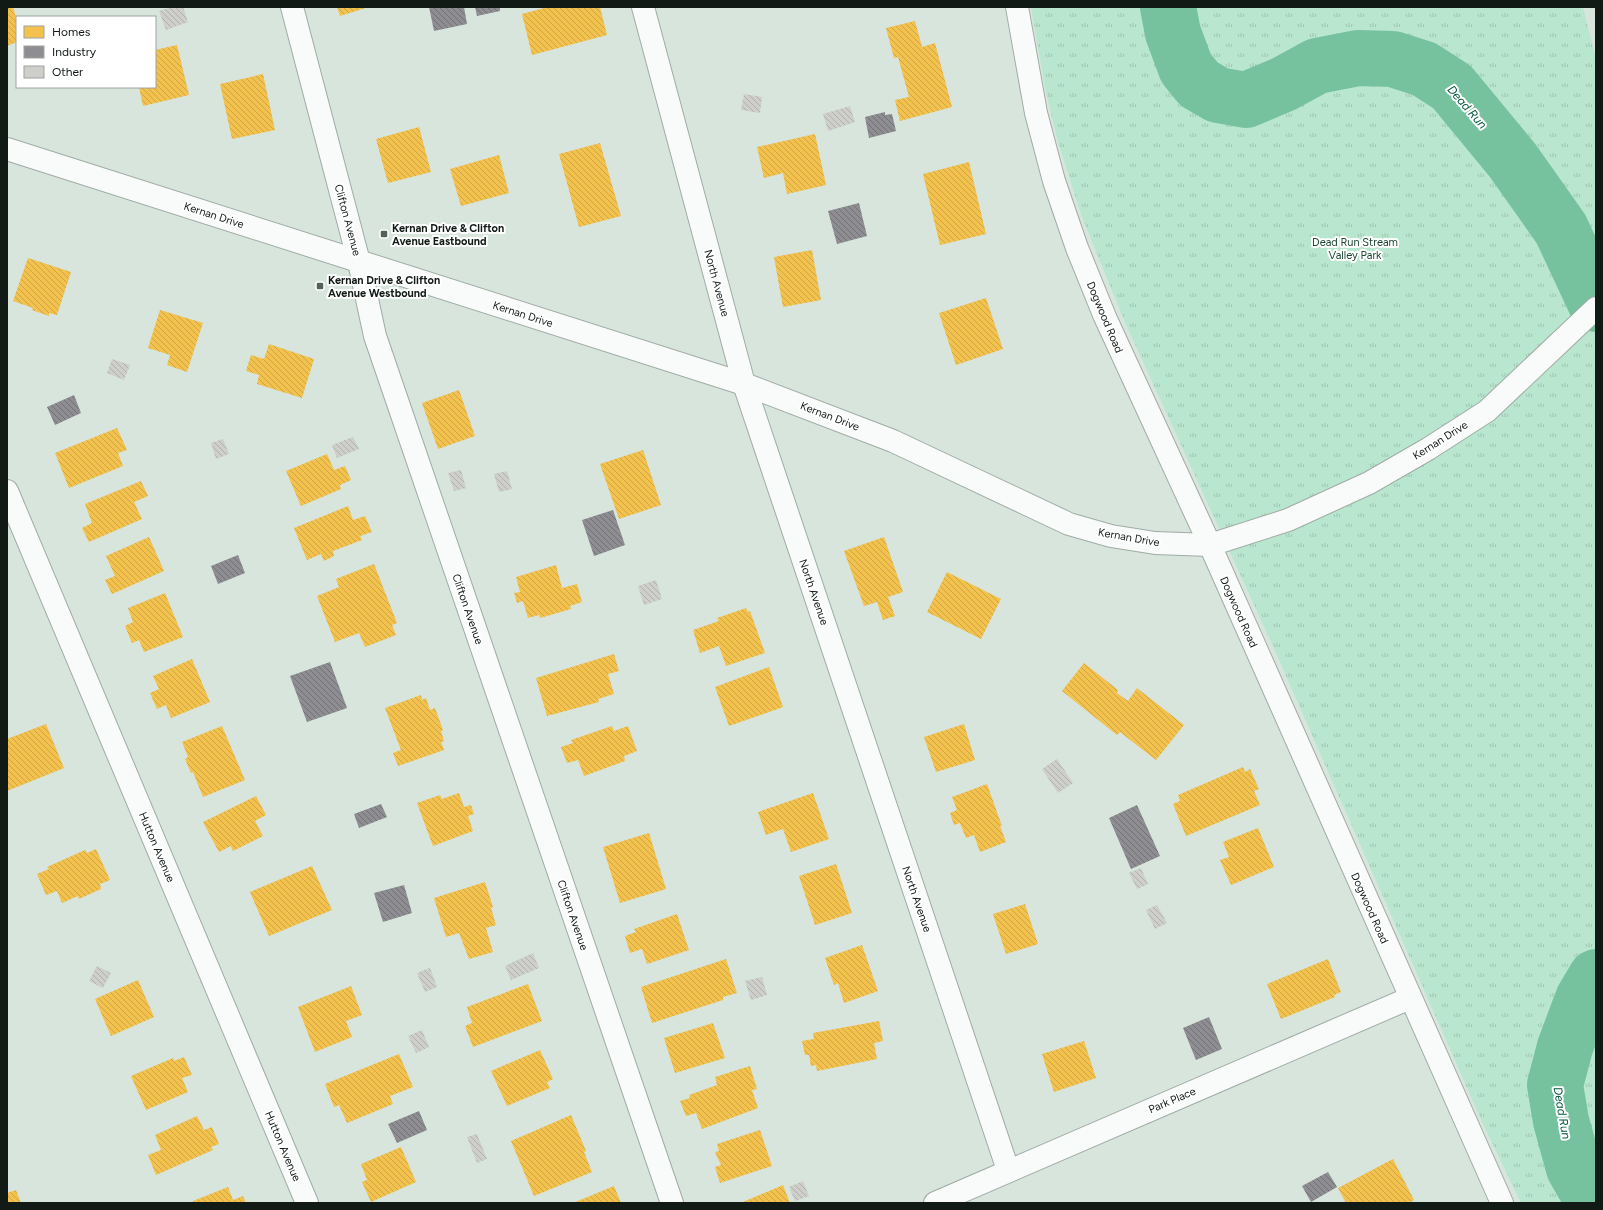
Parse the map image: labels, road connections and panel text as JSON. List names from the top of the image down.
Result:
{
  "streets": {
    "street": [
      "Kernan Drive",
      "Clifton Avenue",
      "North Avenue",
      "Dogwood Road",
      "Hutton Avenue",
      "Park Place"
    ]
  },
  "crossings": [
    ["Kernan Drive", "Clifton Avenue"],
    ["Kernan Drive", "North Avenue"],
    ["Kernan Drive", "Dogwood Road"],
    ["North Avenue", "Park Place"],
    ["Dogwood Road", "Park Place"]
  ],
  "water": ["Dead Run"],
  "parks": ["Dead Run Stream Valley Park"],
  "places": {
    "transit": ["Kernan Drive & Clifton Avenue Eastbound", "Kernan Drive & Clifton Avenue Westbound"]
  },
  "legend": ["Homes", "Industry", "Other"]
}
